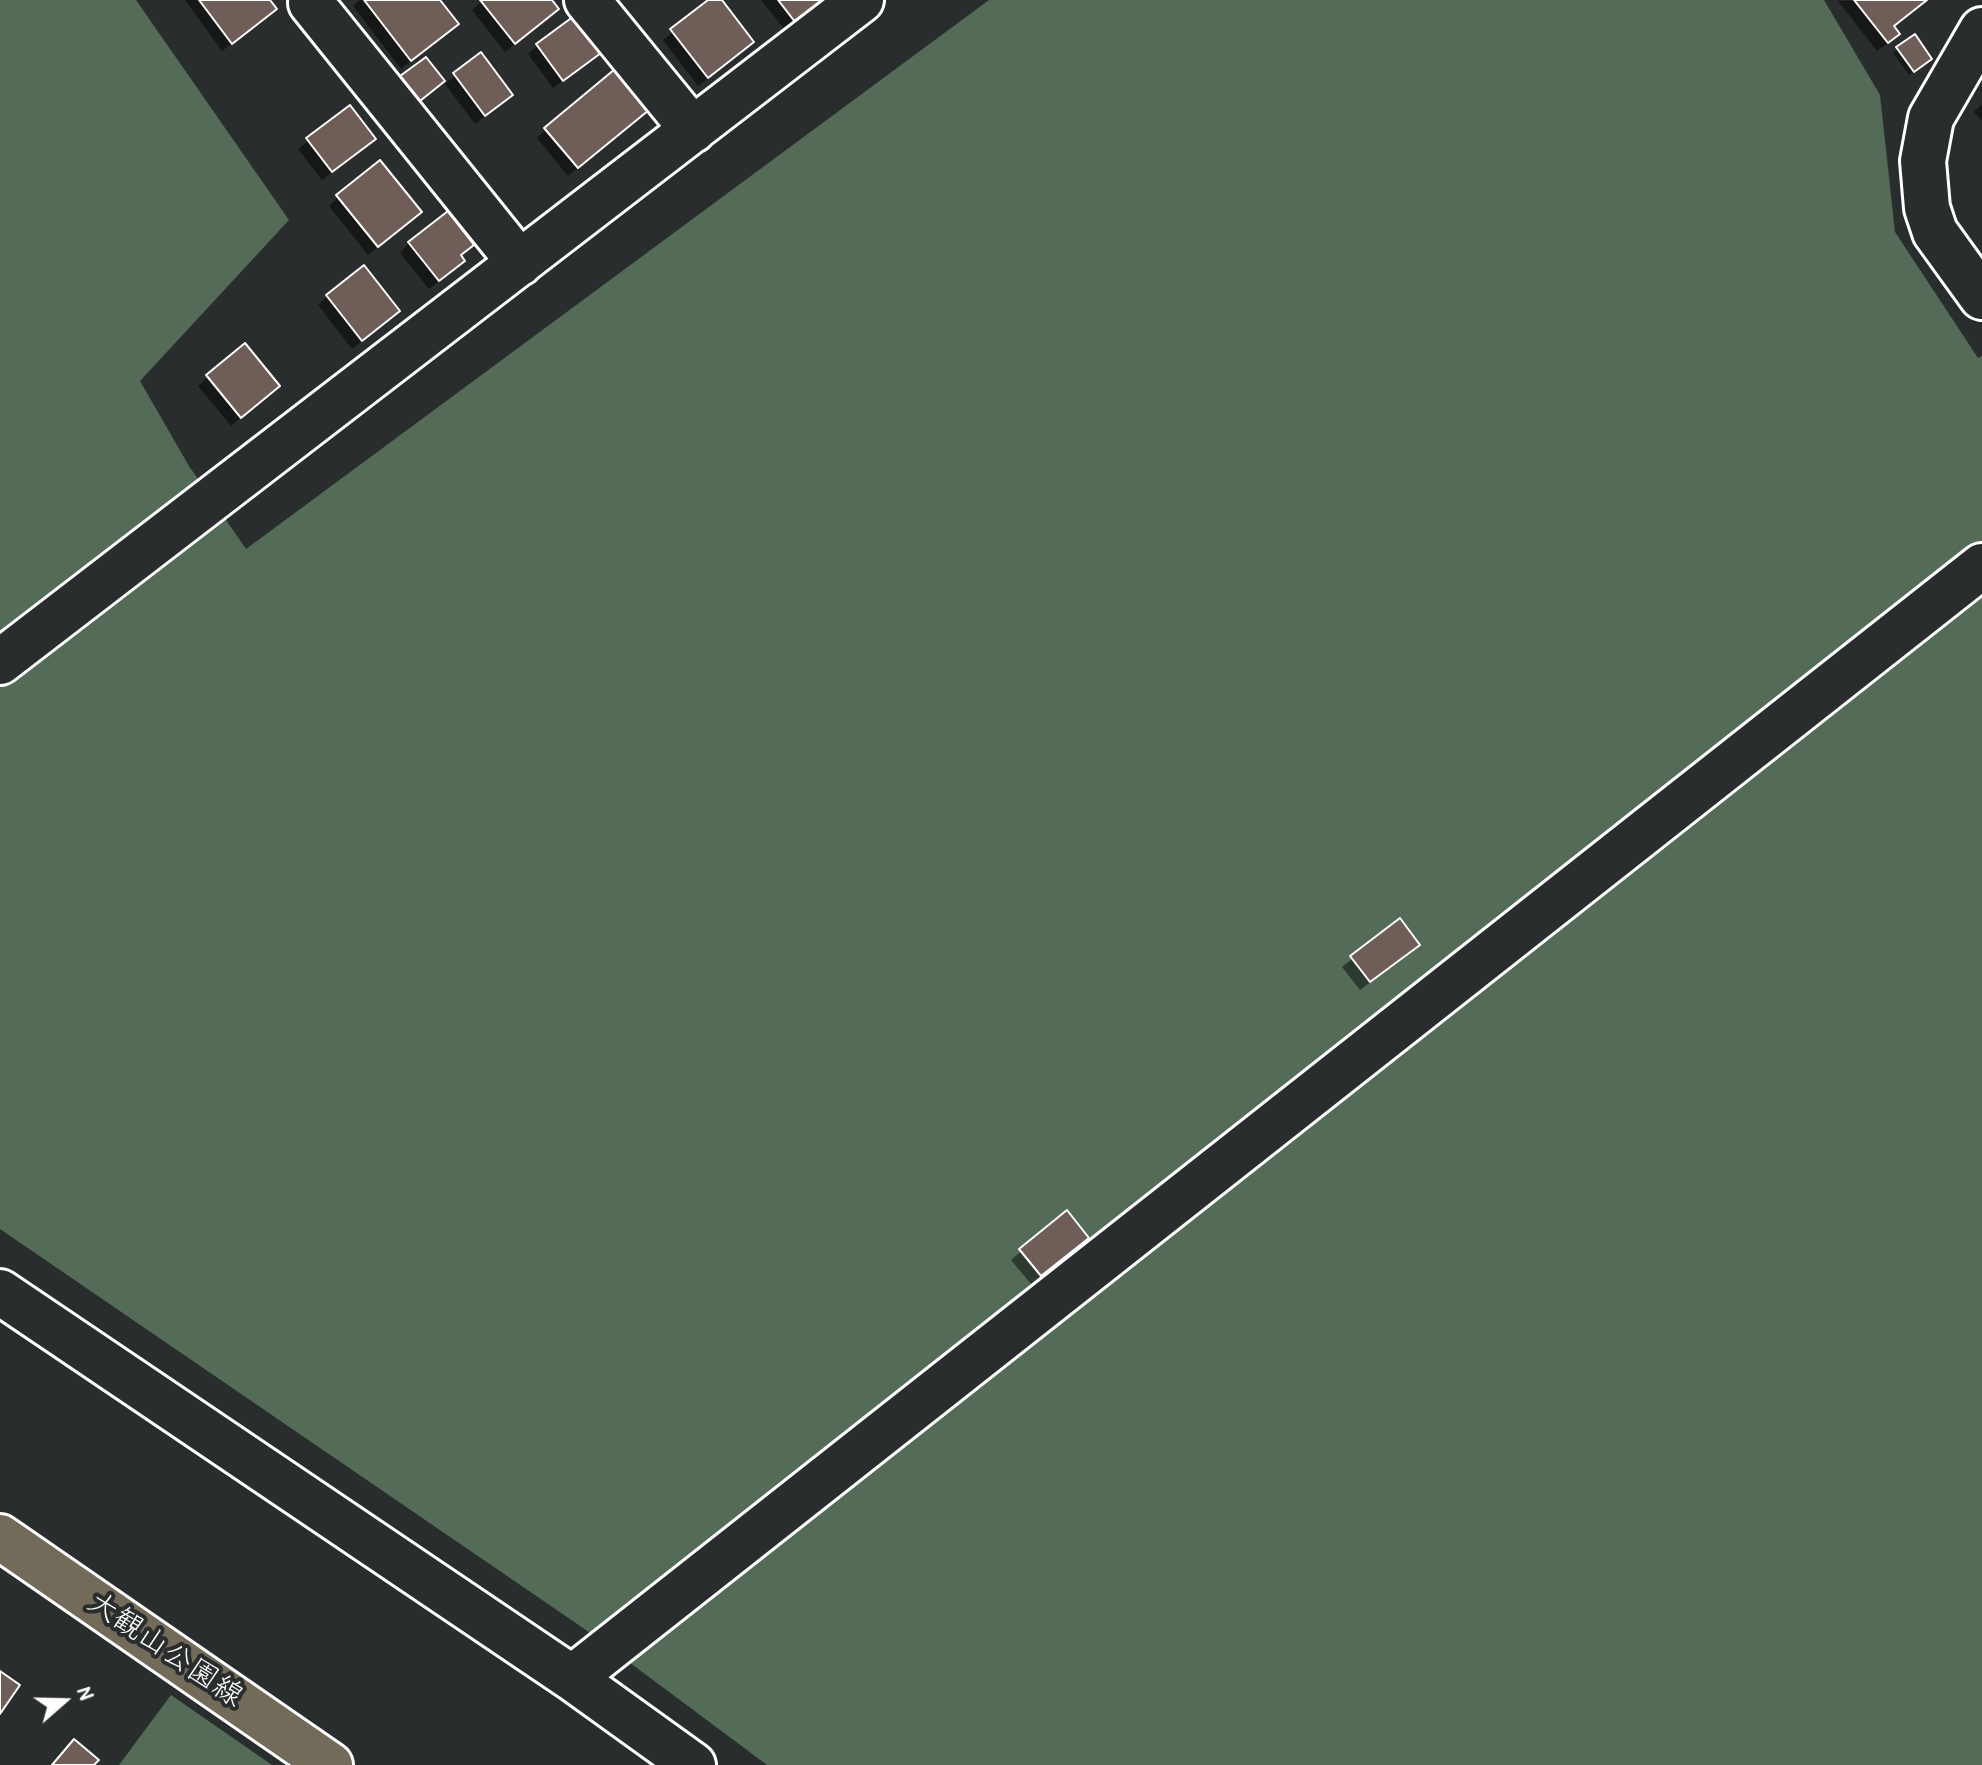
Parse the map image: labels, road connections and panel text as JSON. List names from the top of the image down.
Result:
{
  "streets": {
    "main road": ["大観山公園線"]
  },
  "north": "right"
}
